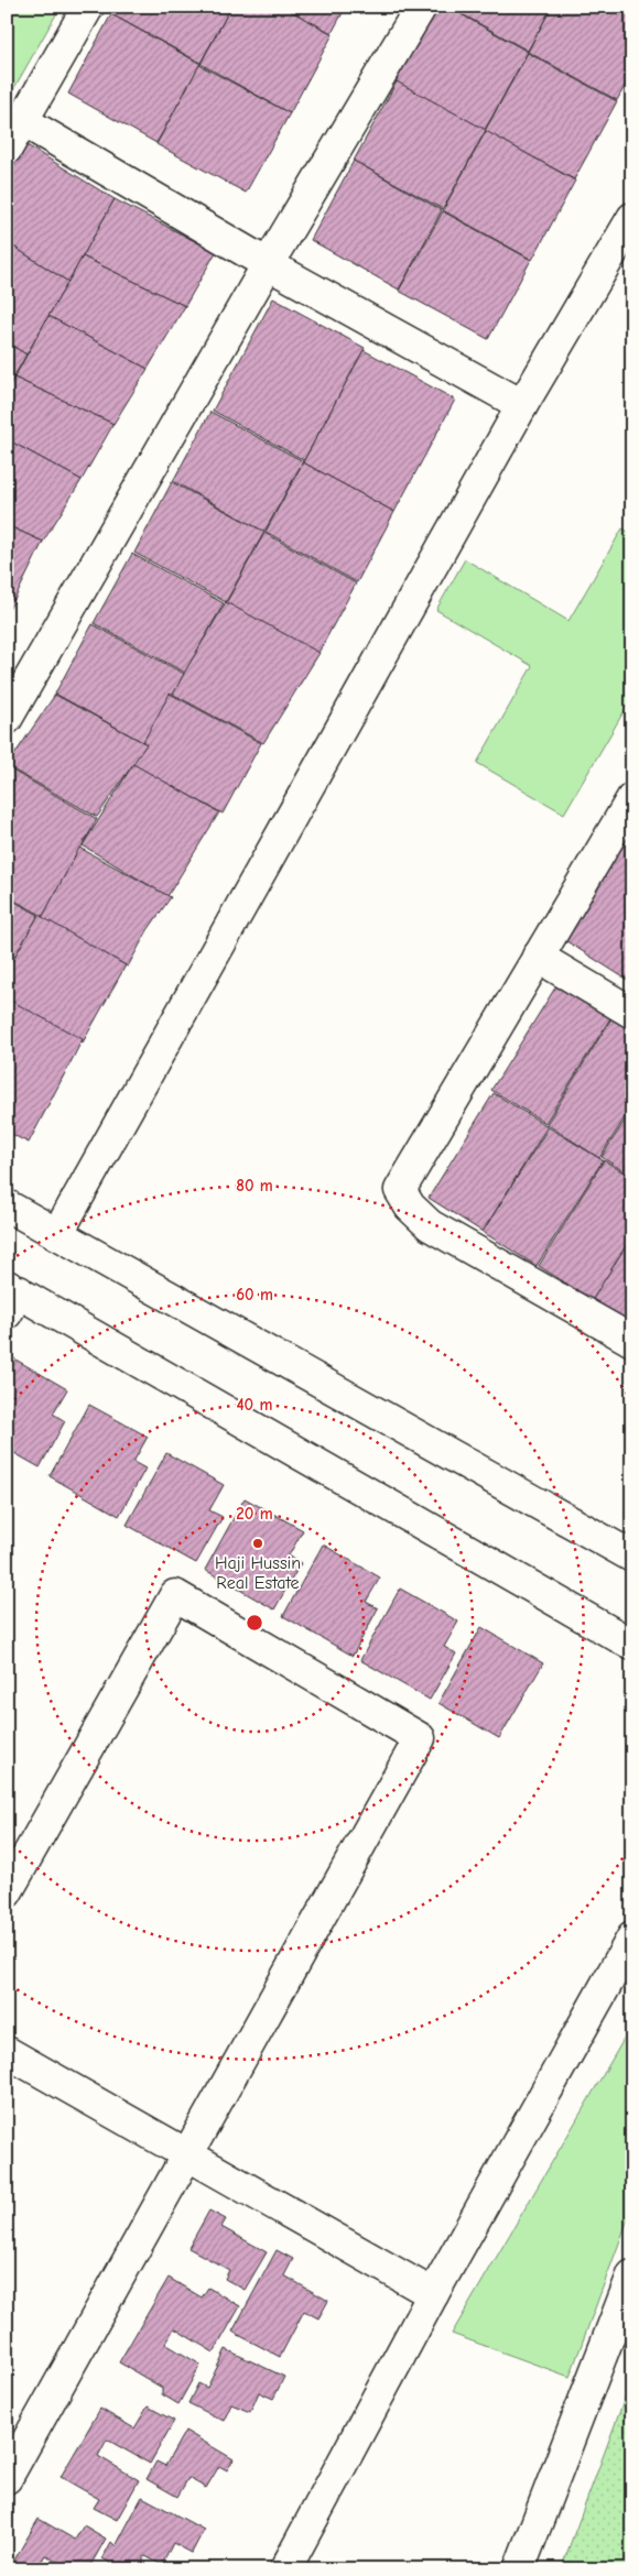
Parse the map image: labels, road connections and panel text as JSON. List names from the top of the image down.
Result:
{
  "places": ["Haji Hussin Real Estate"],
  "rings": [
    "80 m",
    "60 m",
    "40 m",
    "20 m"
  ]
}
